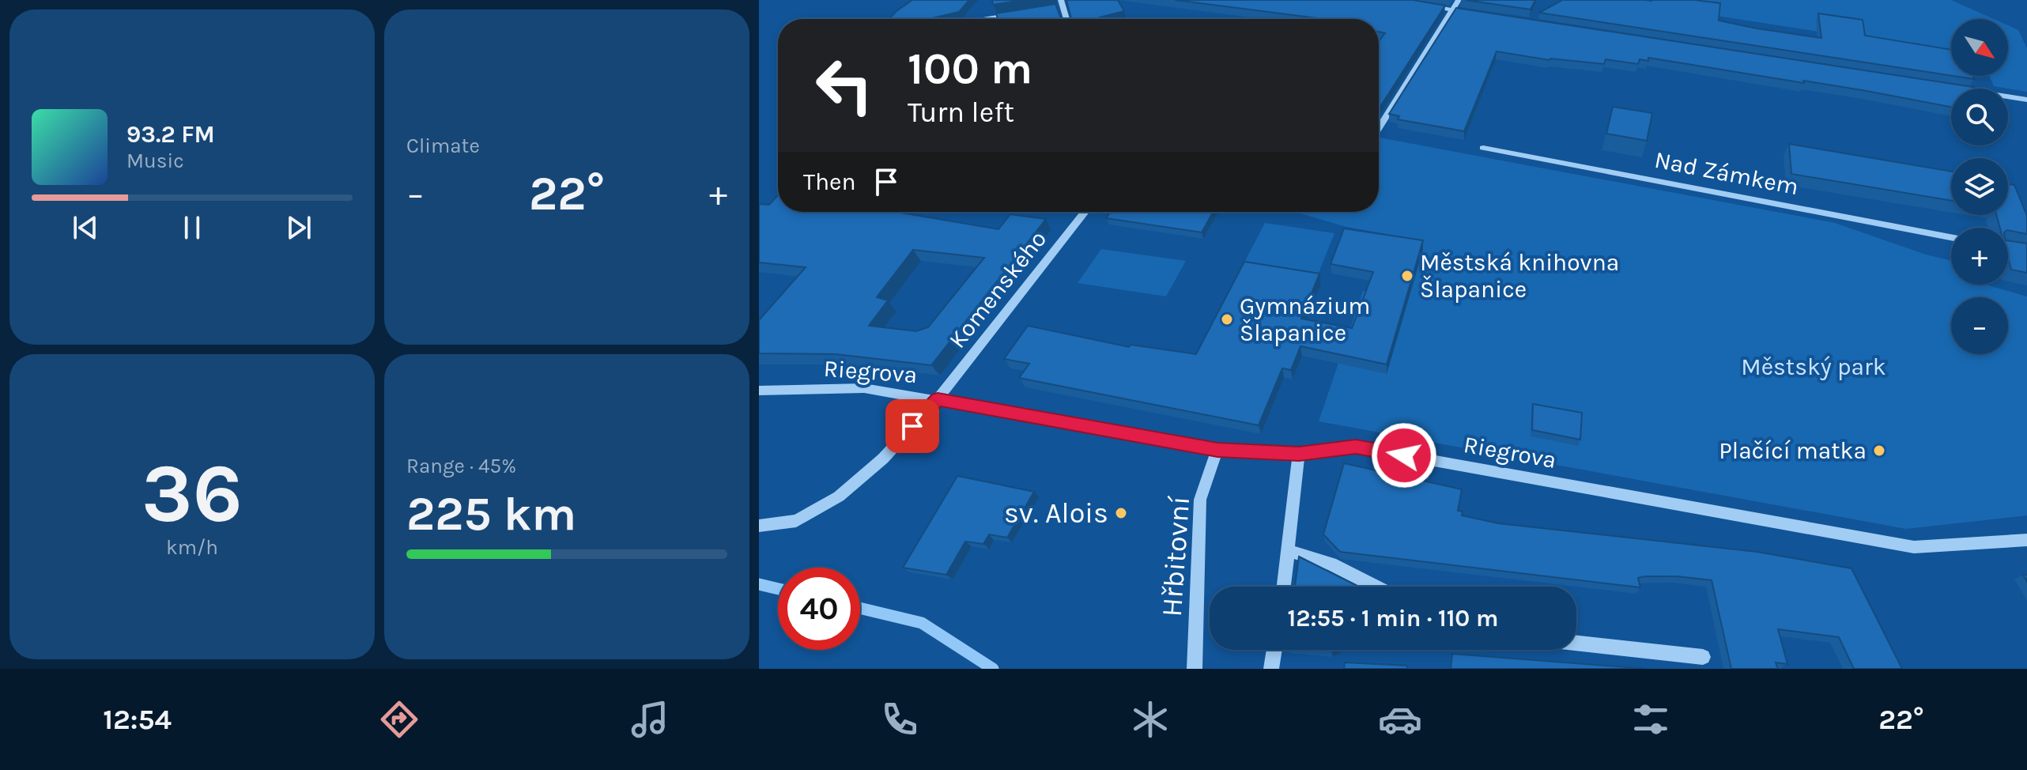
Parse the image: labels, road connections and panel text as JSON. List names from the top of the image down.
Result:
{
  "streets": {
    "street": [
      "Nad Zámkem",
      "Komenského",
      "Riegrova",
      "Hřbitovní"
    ]
  },
  "crossings": [
    ["Komenského", "Riegrova"],
    ["Riegrova", "Hřbitovní"]
  ],
  "parks": ["Městský park"],
  "places": [
    "Městská knihovna Šlapanice",
    "Gymnázium Šlapanice",
    "Plačící matka",
    "sv. Alois"
  ],
  "north": "bottom right",
  "page": {
    "tile": [
      "Climate",
      ["36", "km/h"],
      ["Range · 45%", "225 km"]
    ],
    "map_buttons": ["+", "−"],
    "turn": ["100 m", "Turn left"],
    "song": ["93.2 FM", "Music"],
    "then": "Then",
    "heat": ["−", "22°", "+"],
    "limit": "40",
    "trip": "12:55 · 1 min · 110 m",
    "tabs": ["12:54", "22°"]
  }
}
